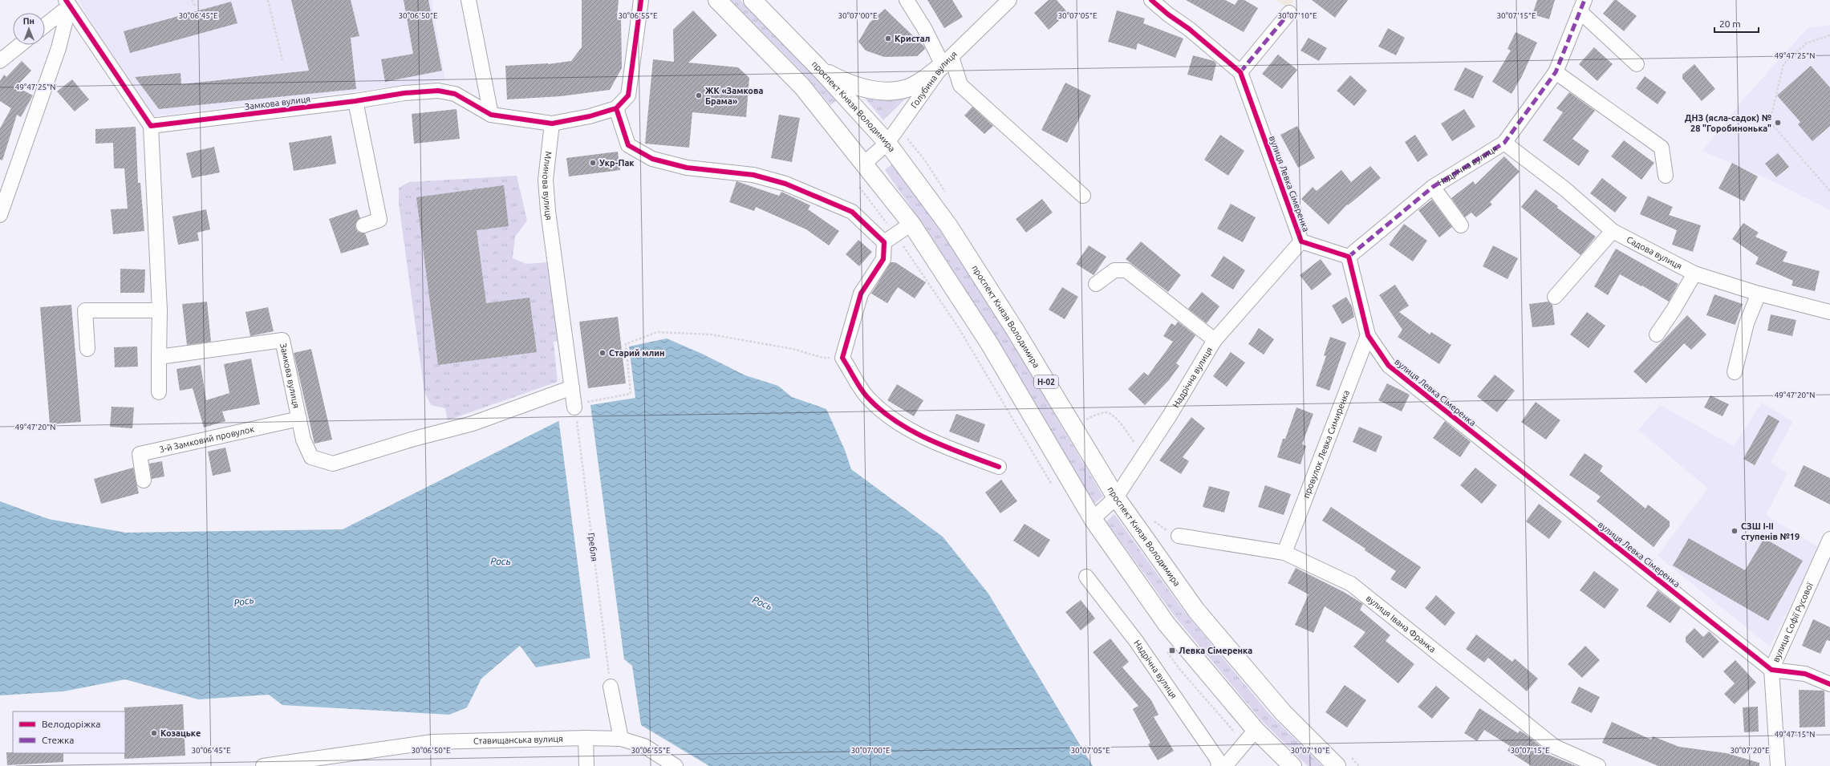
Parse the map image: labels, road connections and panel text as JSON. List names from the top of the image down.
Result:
{
  "streets": {
    "main road": ["проспект Князя Володимира", "Н-02"],
    "street": [
      "Голубина вулиця",
      "Замкова вулиця",
      "Надрічна вулиця",
      "вулиця Левка Сімеренка",
      "Млинова вулиця",
      "Садова вулиця",
      "3-й Замковий провулок",
      "провулок Левка Симиренка",
      "вулиця Софії Русової",
      "вулиця Івана Франка",
      "Ставищанська вулиця"
    ],
    "path": ["Гребля"]
  },
  "crossings": [
    ["Голубина вулиця", "проспект Князя Володимира"],
    ["Замкова вулиця", "Млинова вулиця"],
    ["Замкова вулиця", "3-й Замковий провулок"],
    ["проспект Князя Володимира", "Надрічна вулиця"],
    ["Надрічна вулиця", "вулиця Левка Сімеренка"],
    ["Надрічна вулиця", "Садова вулиця"],
    ["вулиця Левка Сімеренка", "провулок Левка Симиренка"],
    ["вулиця Левка Сімеренка", "вулиця Софії Русової"],
    ["Млинова вулиця", "Гребля"],
    ["провулок Левка Симиренка", "вулиця Івана Франка"]
  ],
  "water": ["Рось"],
  "places": {
    "other": [
      "Кристал",
      "ЖК «Замкова Брама»",
      "ДНЗ (ясла-садок) № 28 \"Горобинонька\"",
      "Укр-Пак",
      "Старий млин",
      "СЗШ I-II ступенів №19",
      "Козацьке"
    ],
    "transit": ["Левка Сімеренка"]
  },
  "legend": ["Велодоріжка", "Стежка"],
  "scale_bar": "20 m",
  "north": "top",
  "coordinates": [
    "30°06'45\"E",
    "30°06'50\"E",
    "30°06'55\"E",
    "30°07'00\"E",
    "30°07'05\"E",
    "30°07'10\"E",
    "30°07'15\"E",
    "49°47'25\"N",
    "49°47'20\"N",
    "49°47'15\"N",
    "30°07'20\"E"
  ]
}
